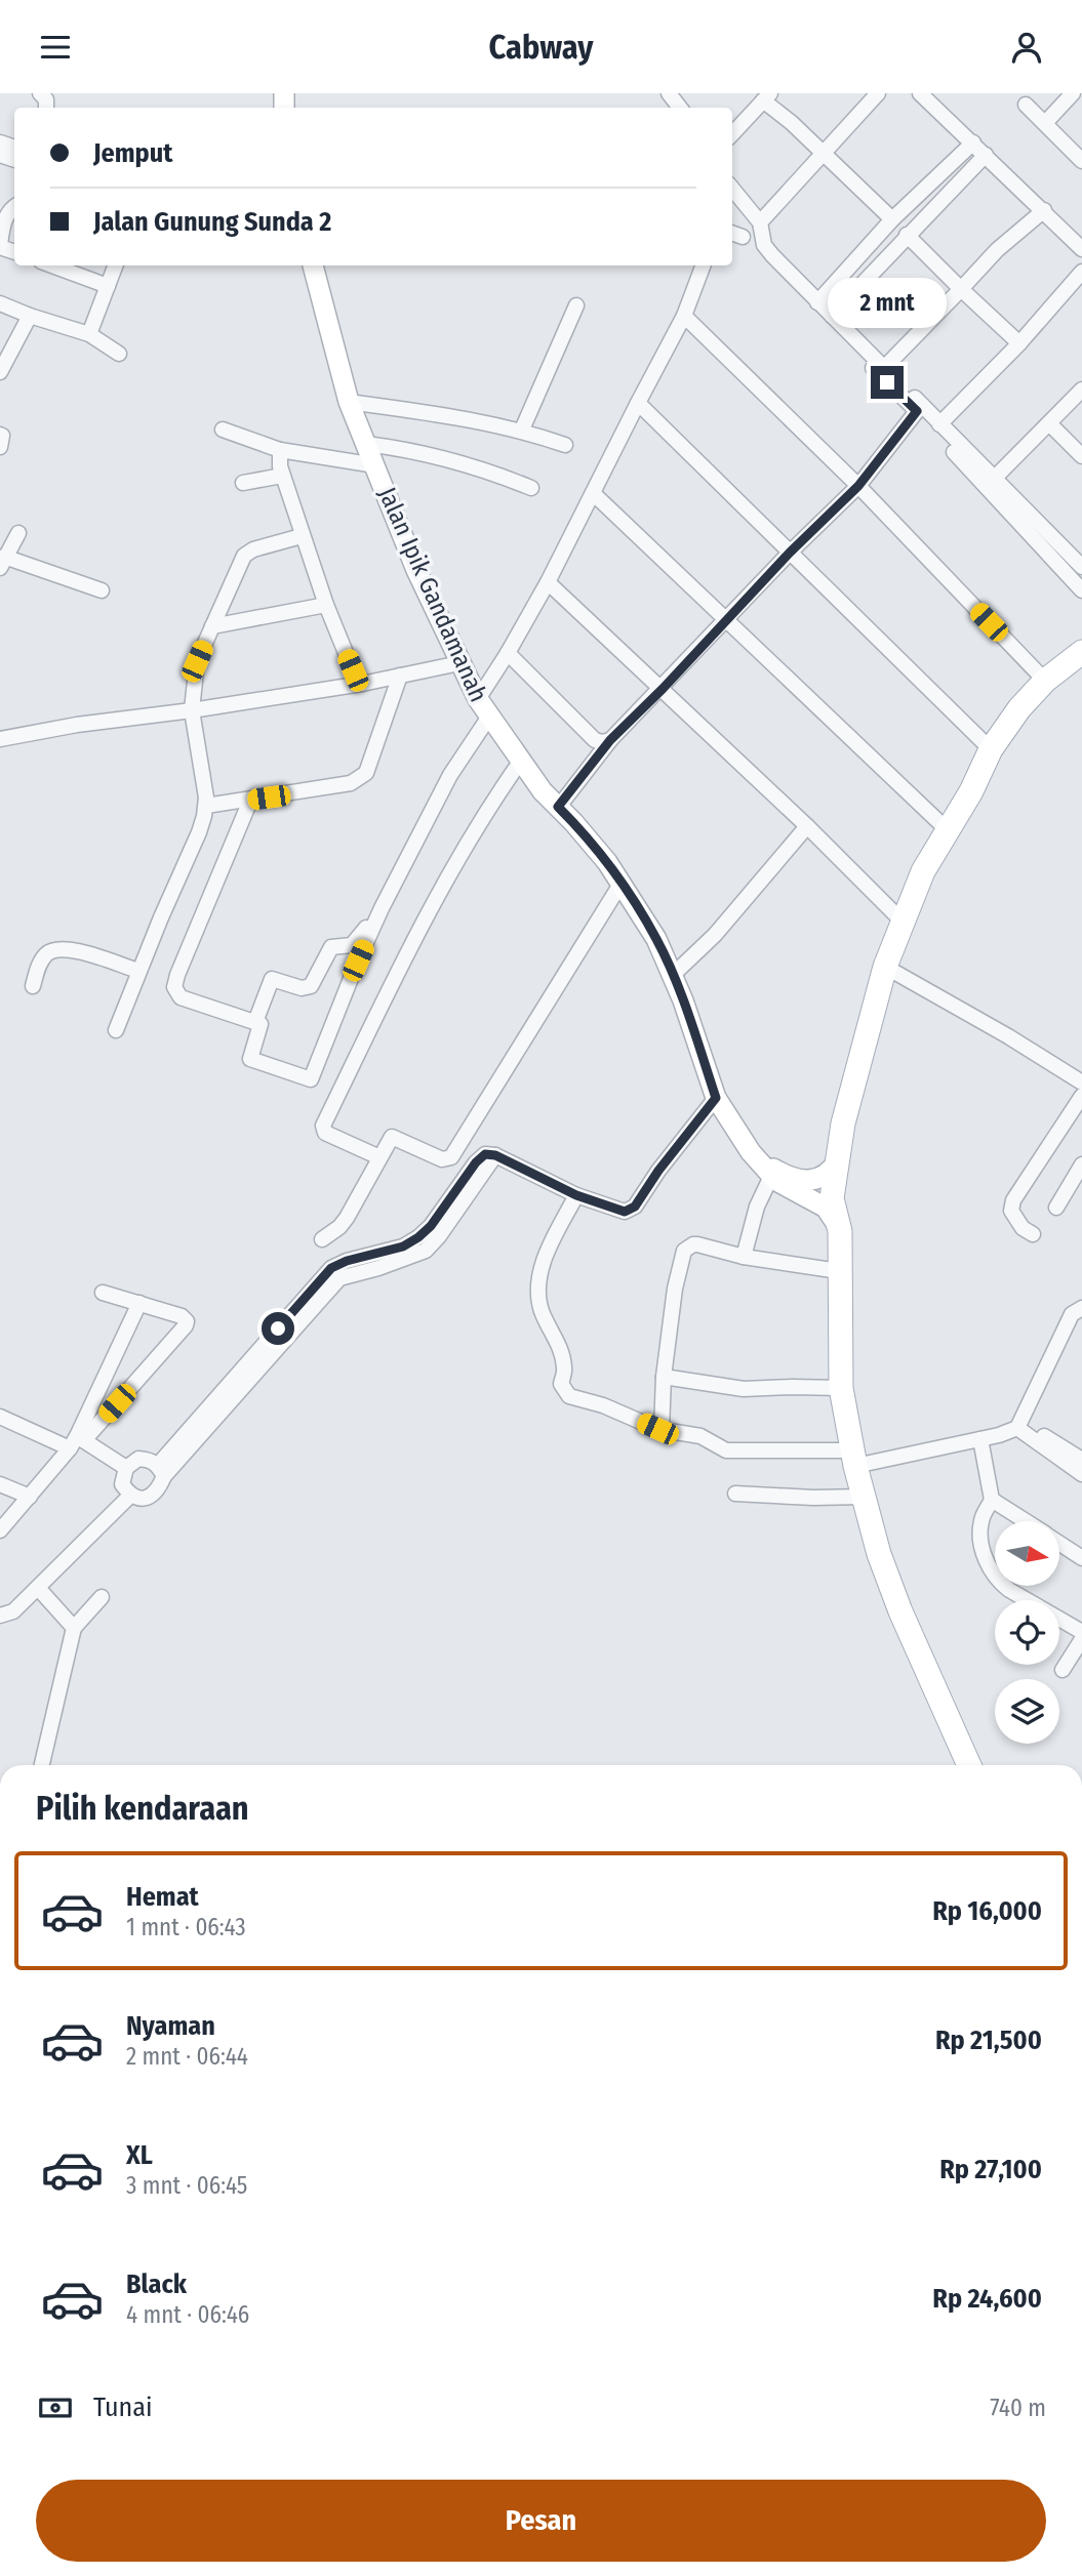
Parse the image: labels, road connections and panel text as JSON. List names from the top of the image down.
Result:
{
  "streets": {
    "street": ["Jalan Ipik Gandamanah"]
  },
  "north": "right",
  "page": {
    "header": "Cabway",
    "banner": ["Jemput", "Jalan Gunung Sunda 2"],
    "bubble": "2 mnt",
    "heading": "Pilih kendaraan",
    "list": [
      {
        "name": "Hemat",
        "note": "1 mnt · 06:43",
        "value": "Rp 16,000"
      },
      {
        "name": "Nyaman",
        "note": "2 mnt · 06:44",
        "value": "Rp 21,500"
      },
      {
        "name": "XL",
        "note": "3 mnt · 06:45",
        "value": "Rp 27,100"
      },
      {
        "name": "Black",
        "note": "4 mnt · 06:46",
        "value": "Rp 24,600"
      }
    ],
    "pay": ["Tunai", "740 m"],
    "buttons": "Pesan"
  }
}
